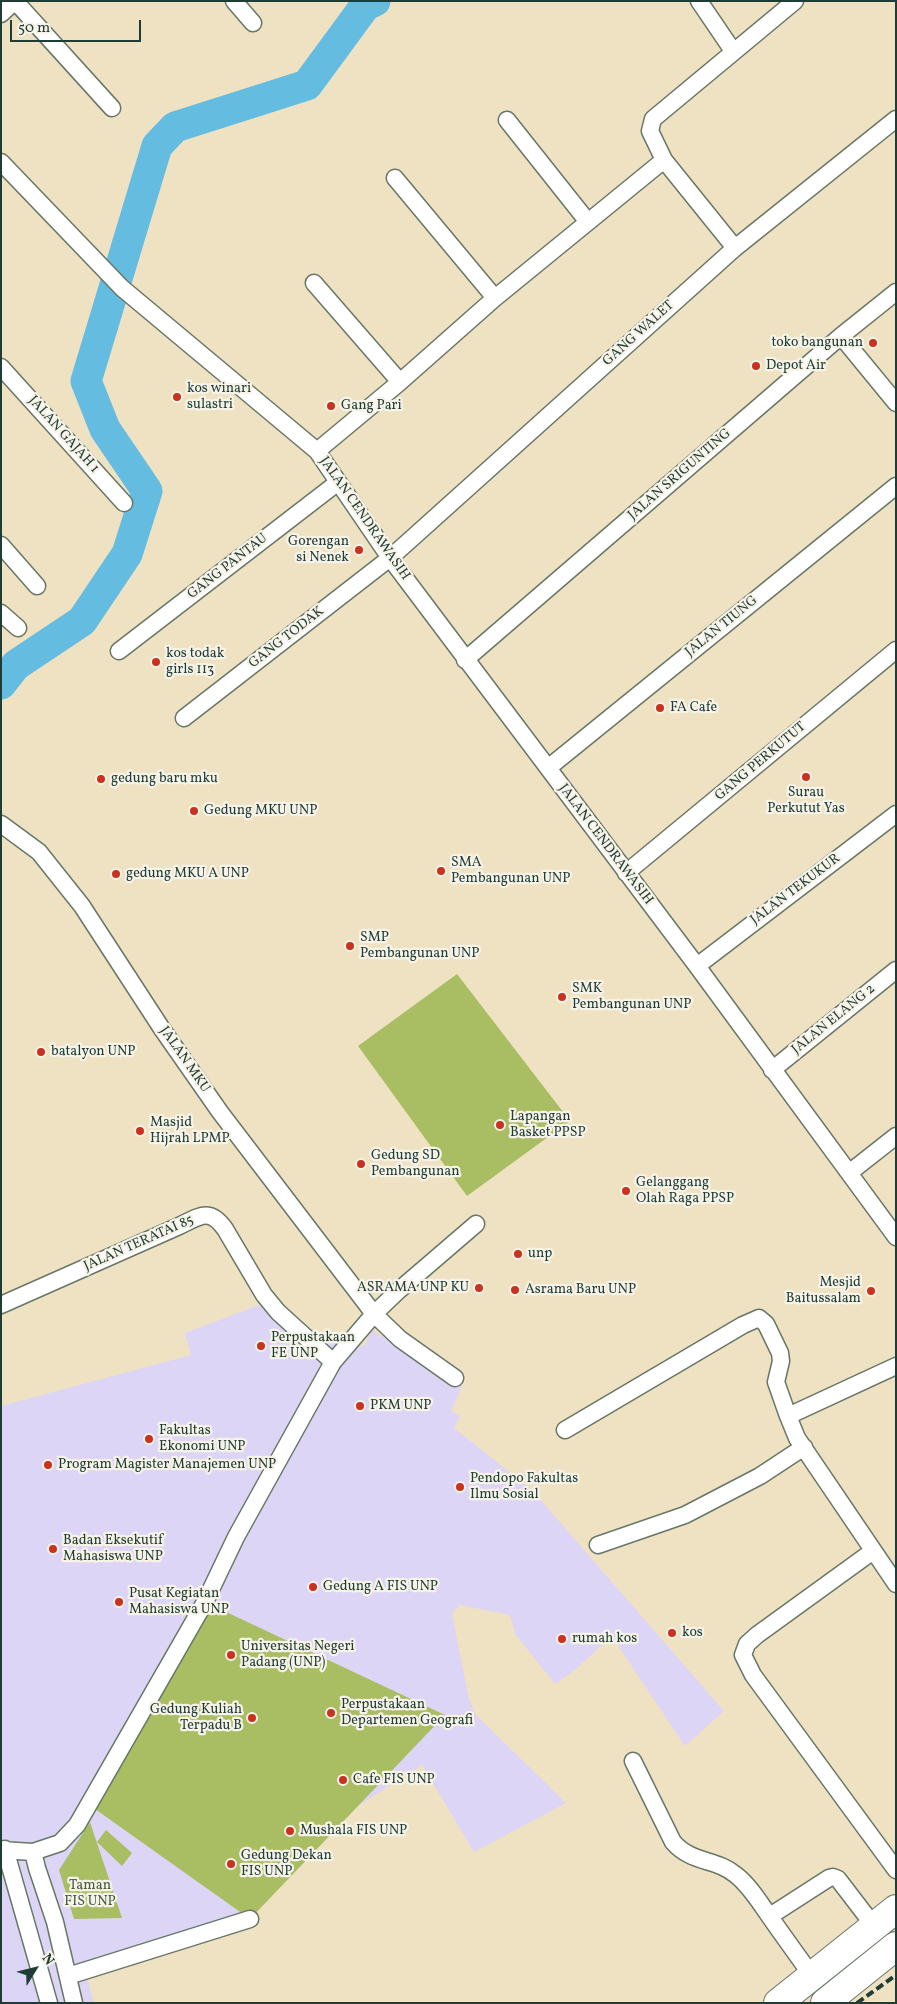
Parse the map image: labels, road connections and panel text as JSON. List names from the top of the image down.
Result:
{
  "streets": {
    "street": [
      "GANG WALET",
      "JALAN GAJAH 1",
      "JALAN SRIGUNTING",
      "JALAN CENDRAWASIH",
      "GANG PANTAU",
      "JALAN TIUNG",
      "GANG TODAK",
      "GANG PERKUTUT",
      "JALAN TEKUKUR",
      "JALAN ELANG 2",
      "JALAN MKU",
      "JALAN TERATAI 85"
    ]
  },
  "crossings": [
    ["GANG WALET", "JALAN CENDRAWASIH"],
    ["GANG WALET", "GANG TODAK"],
    ["JALAN SRIGUNTING", "JALAN CENDRAWASIH"],
    ["JALAN CENDRAWASIH", "GANG PANTAU"],
    ["JALAN CENDRAWASIH", "JALAN TIUNG"],
    ["JALAN CENDRAWASIH", "GANG TODAK"],
    ["JALAN CENDRAWASIH", "GANG PERKUTUT"],
    ["JALAN CENDRAWASIH", "JALAN TEKUKUR"],
    ["JALAN CENDRAWASIH", "JALAN ELANG 2"]
  ],
  "parks": ["Taman FIS UNP"],
  "places": [
    "toko bangunan",
    "Depot Air",
    "kos winari sulastri",
    "Gang Pari",
    "Gorengan si Nenek",
    "kos todak girls 113",
    "FA Cafe",
    "Surau Perkutut Yas",
    "gedung baru mku",
    "Gedung MKU UNP",
    "SMA Pembangunan UNP",
    "gedung MKU A UNP",
    "SMP Pembangunan UNP",
    "SMK Pembangunan UNP",
    "batalyon UNP",
    "Lapangan Basket PPSP",
    "Masjid Hijrah LPMP",
    "Gedung SD Pembangunan",
    "Gelanggang Olah Raga PPSP",
    "unp",
    "ASRAMA UNP KU",
    "Asrama Baru UNP",
    "Mesjid Baitussalam",
    "Perpustakaan FE UNP",
    "PKM UNP",
    "Fakultas Ekonomi UNP",
    "Program Magister Manajemen UNP",
    "Pendopo Fakultas Ilmu Sosial",
    "Badan Eksekutif Mahasiswa UNP",
    "Gedung A FIS UNP",
    "Pusat Kegiatan Mahasiswa UNP",
    "kos",
    "rumah kos",
    "Universitas Negeri Padang (UNP)",
    "Perpustakaan Departemen Geografi",
    "Gedung Kuliah Terpadu B",
    "Cafe FIS UNP",
    "Mushala FIS UNP",
    "Gedung Dekan FIS UNP"
  ],
  "scale_bar": "50 m",
  "north": "top right"
}
